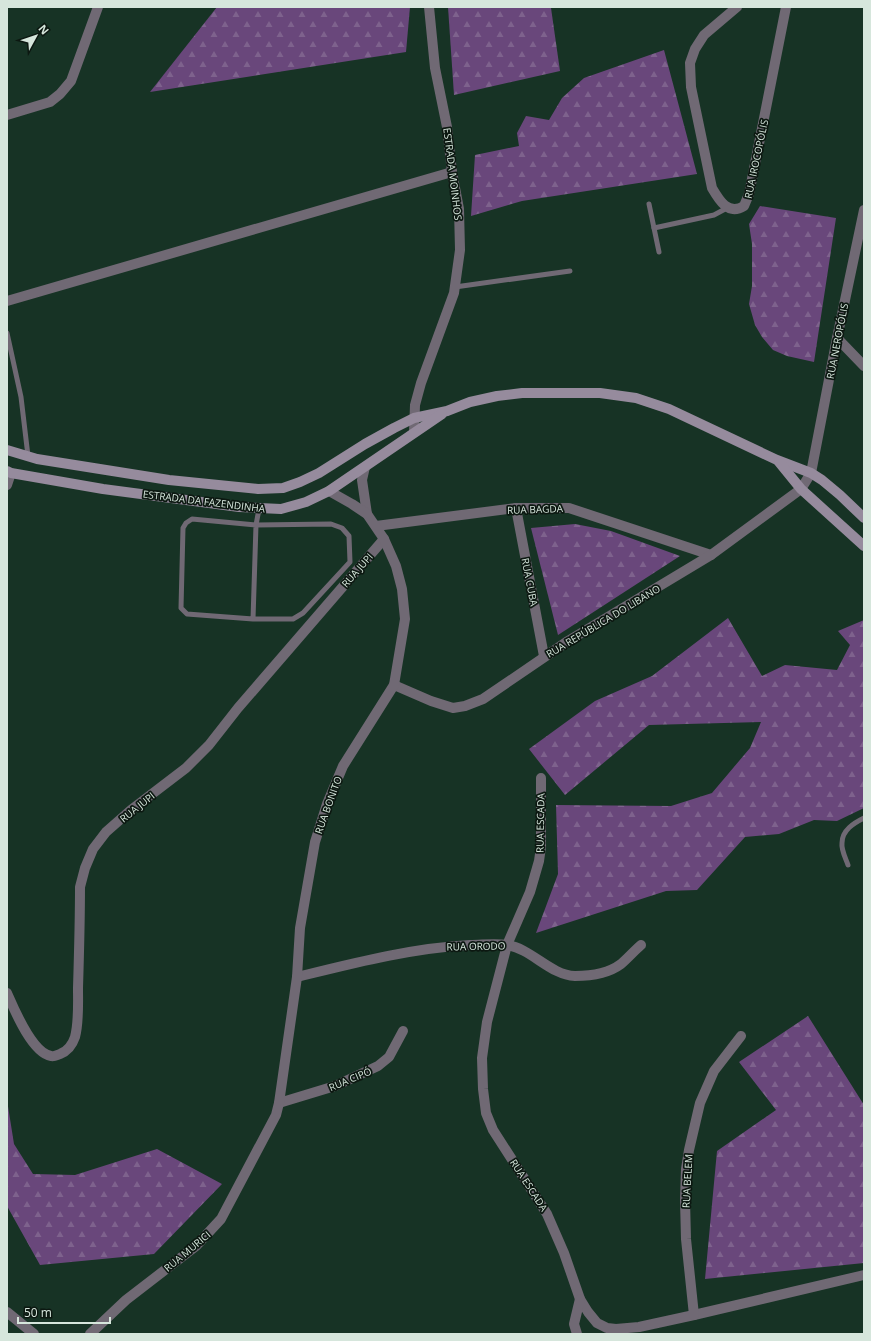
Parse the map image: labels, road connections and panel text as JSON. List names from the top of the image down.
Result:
{
  "streets": {
    "main road": ["ESTRADA DA FAZENDINHA"],
    "street": [
      "RUA IROCOPÓLIS",
      "ESTRADA MOINHOS",
      "RUA NEROPÓLIS",
      "RUA BAGDA",
      "RUA JUPI",
      "RUA CUBA",
      "RUA REPÚBLICA DO LIBANO",
      "RUA BONITO",
      "RUA ESCADA",
      "RUA ORODO",
      "RUA CIPÓ",
      "RUA BELEM",
      "RUA MURICI"
    ]
  },
  "crossings": [
    ["ESTRADA MOINHOS", "ESTRADA DA FAZENDINHA"],
    ["RUA NEROPÓLIS", "ESTRADA DA FAZENDINHA"],
    ["RUA NEROPÓLIS", "RUA REPÚBLICA DO LIBANO"],
    ["ESTRADA DA FAZENDINHA", "RUA REPÚBLICA DO LIBANO"],
    ["RUA BAGDA", "RUA CUBA"],
    ["RUA BAGDA", "RUA REPÚBLICA DO LIBANO"],
    ["RUA BAGDA", "RUA BONITO"],
    ["RUA JUPI", "RUA BONITO"],
    ["RUA CUBA", "RUA REPÚBLICA DO LIBANO"],
    ["RUA REPÚBLICA DO LIBANO", "RUA BONITO"],
    ["RUA BONITO", "RUA ORODO"],
    ["RUA BONITO", "RUA CIPÓ"],
    ["RUA BONITO", "RUA MURICI"],
    ["RUA ESCADA", "RUA ORODO"],
    ["RUA ESCADA", "RUA BELEM"],
    ["RUA CIPÓ", "RUA MURICI"]
  ],
  "scale_bar": "50 m",
  "north": "top right"
}
